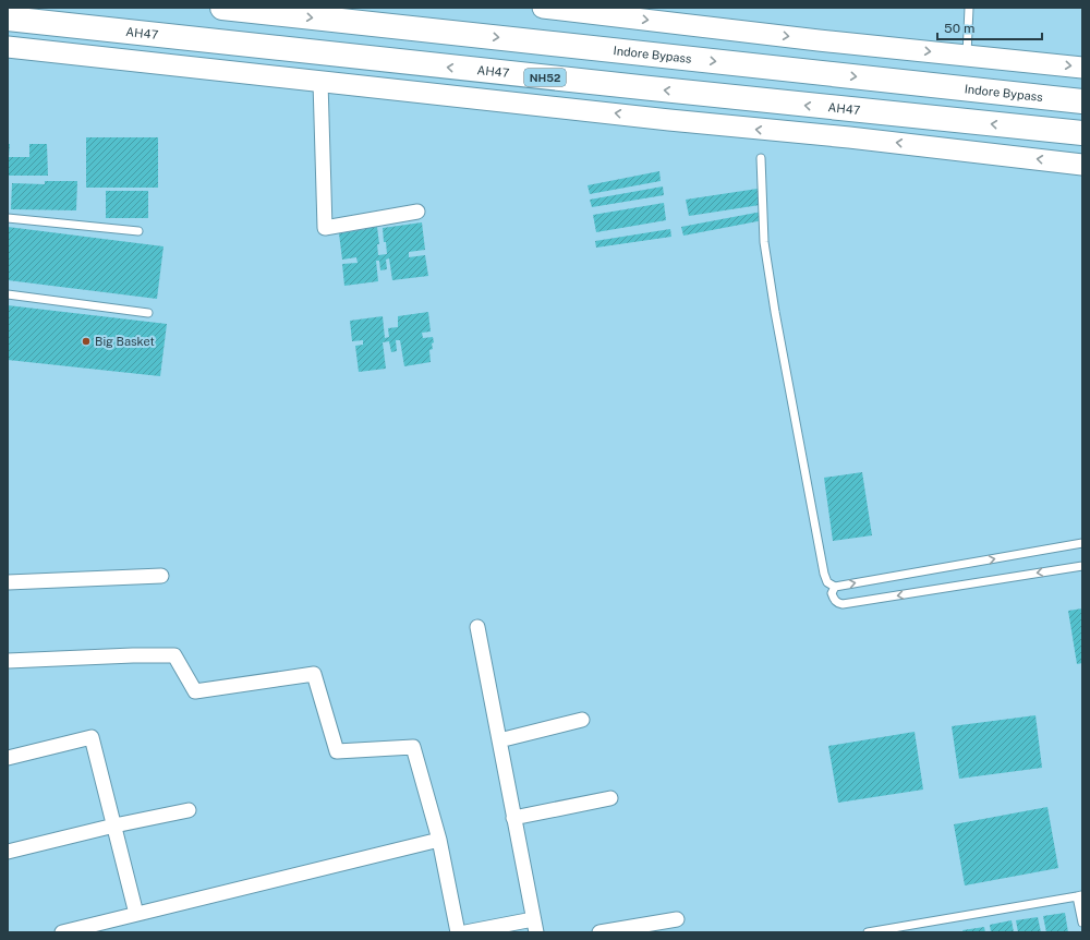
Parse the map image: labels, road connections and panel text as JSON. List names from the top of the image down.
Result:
{
  "streets": {
    "highway": ["AH47", "Indore Bypass", "NH52"]
  },
  "one_way": ["AH47", "Indore Bypass"],
  "places": ["Big Basket"],
  "scale_bar": "50 m"
}
